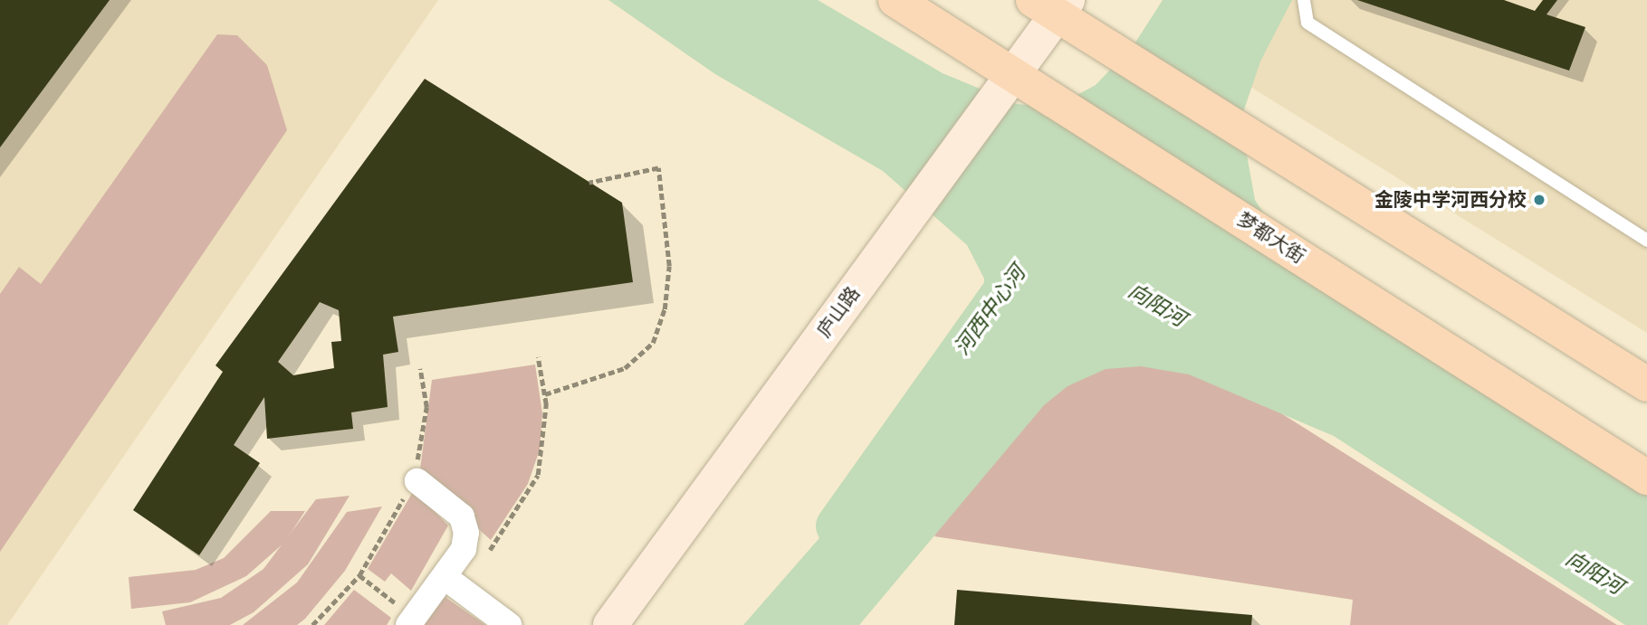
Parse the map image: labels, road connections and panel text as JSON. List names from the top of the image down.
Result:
{
  "streets": {
    "main road": ["梦都大街", "庐山路"]
  },
  "crossings": [
    ["梦都大街", "庐山路"]
  ],
  "water": ["向阳河", "河西中心河"],
  "places": ["金陵中学河西分校"]
}
